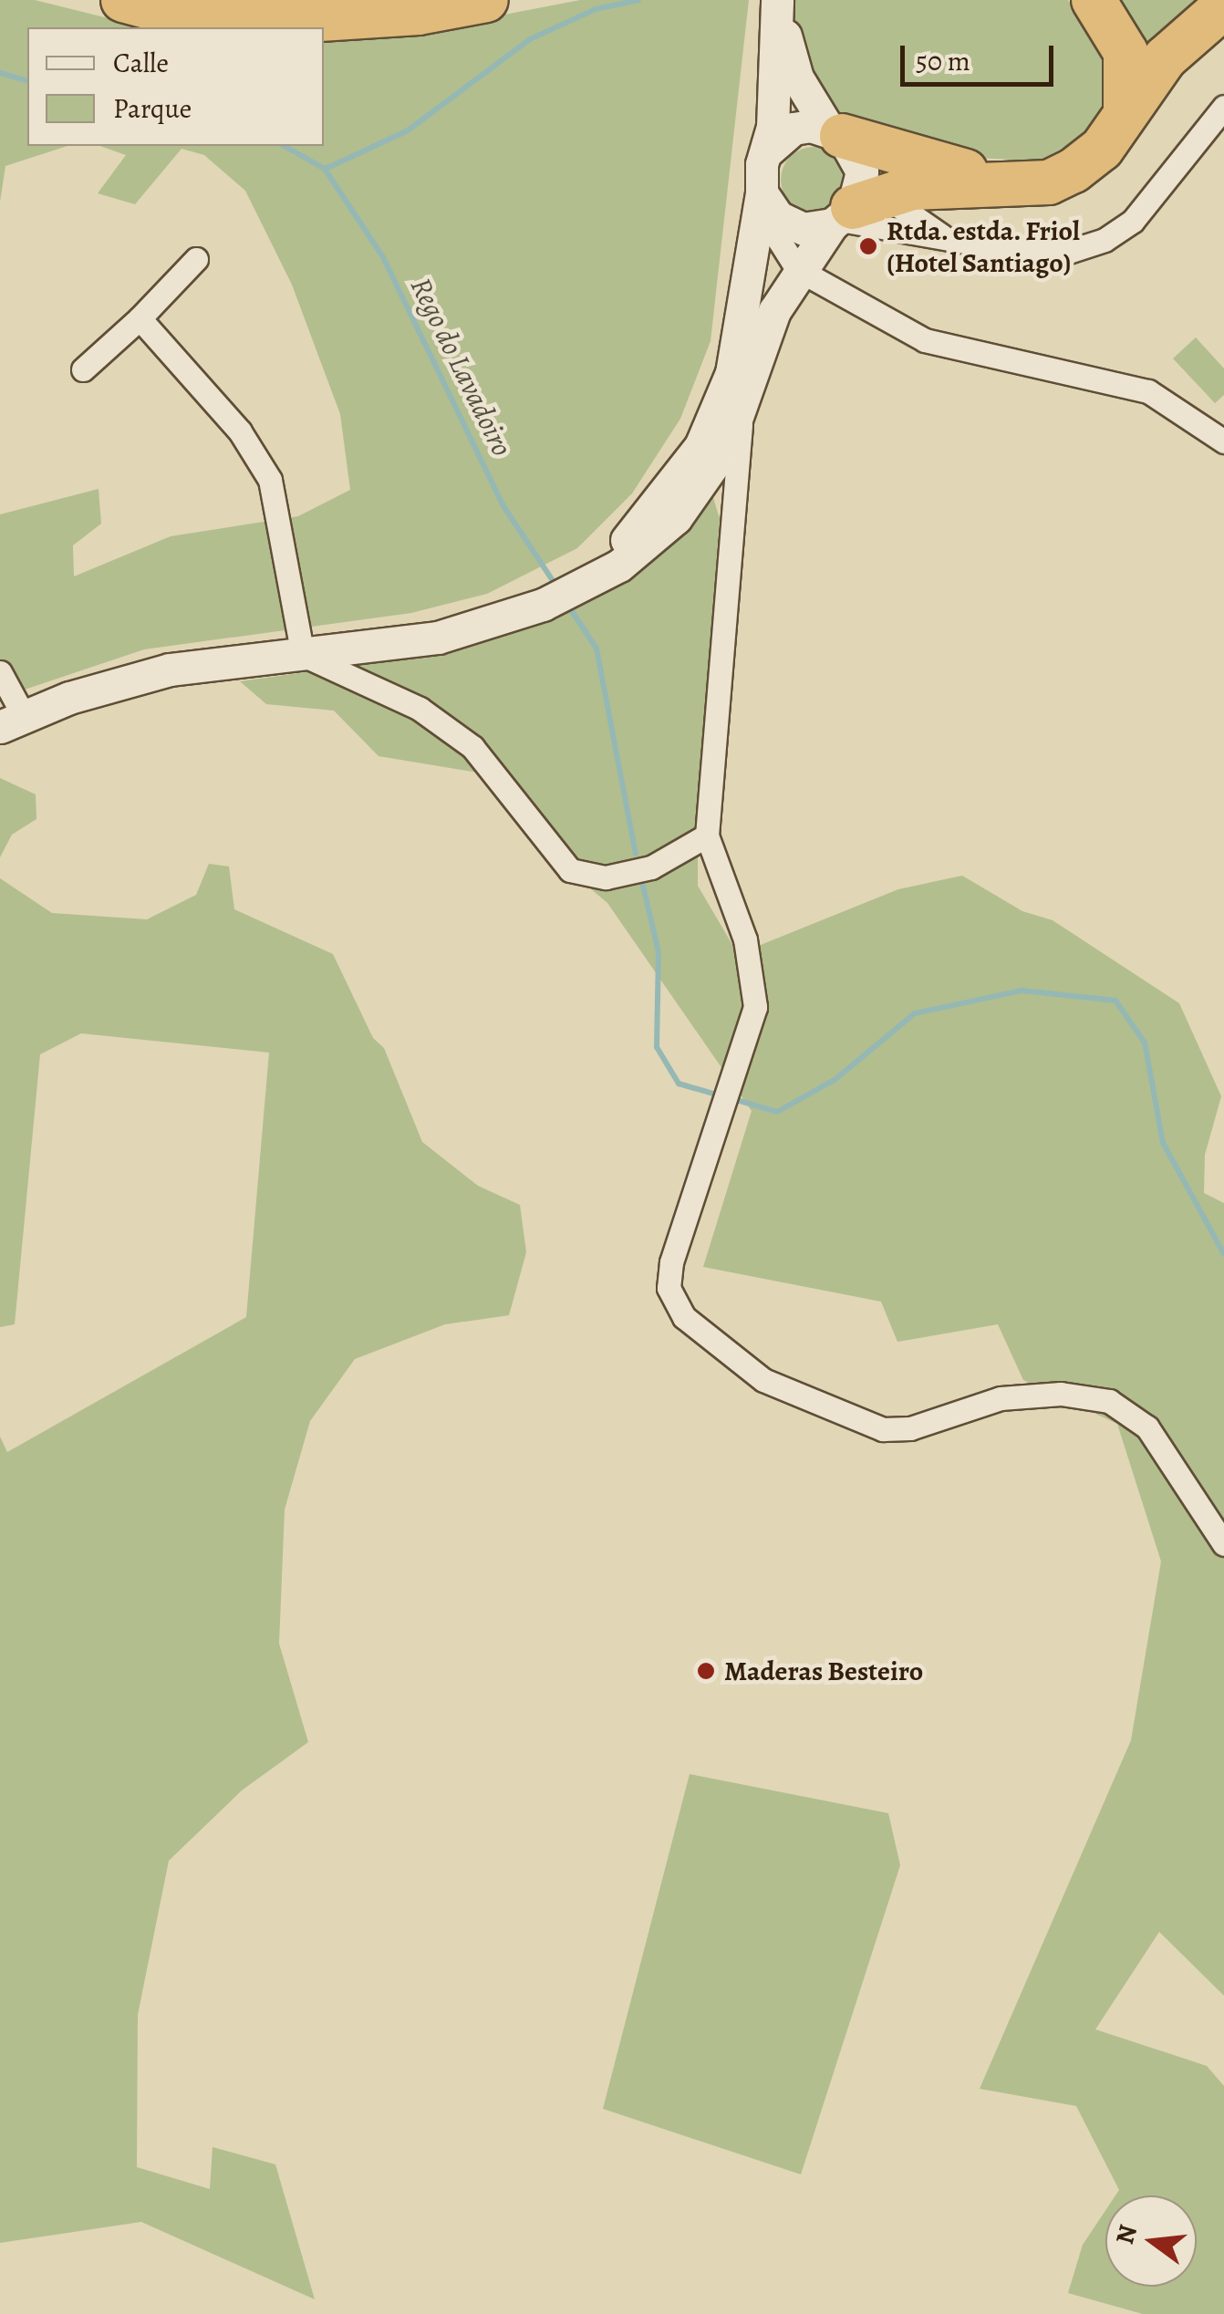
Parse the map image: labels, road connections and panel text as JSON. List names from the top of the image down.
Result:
{
  "water": ["Rego do Lavadoiro"],
  "places": ["Rtda. estda. Friol (Hotel Santiago)", "Maderas Besteiro"],
  "legend": ["Calle", "Parque"],
  "scale_bar": "50 m",
  "north": "left"
}
